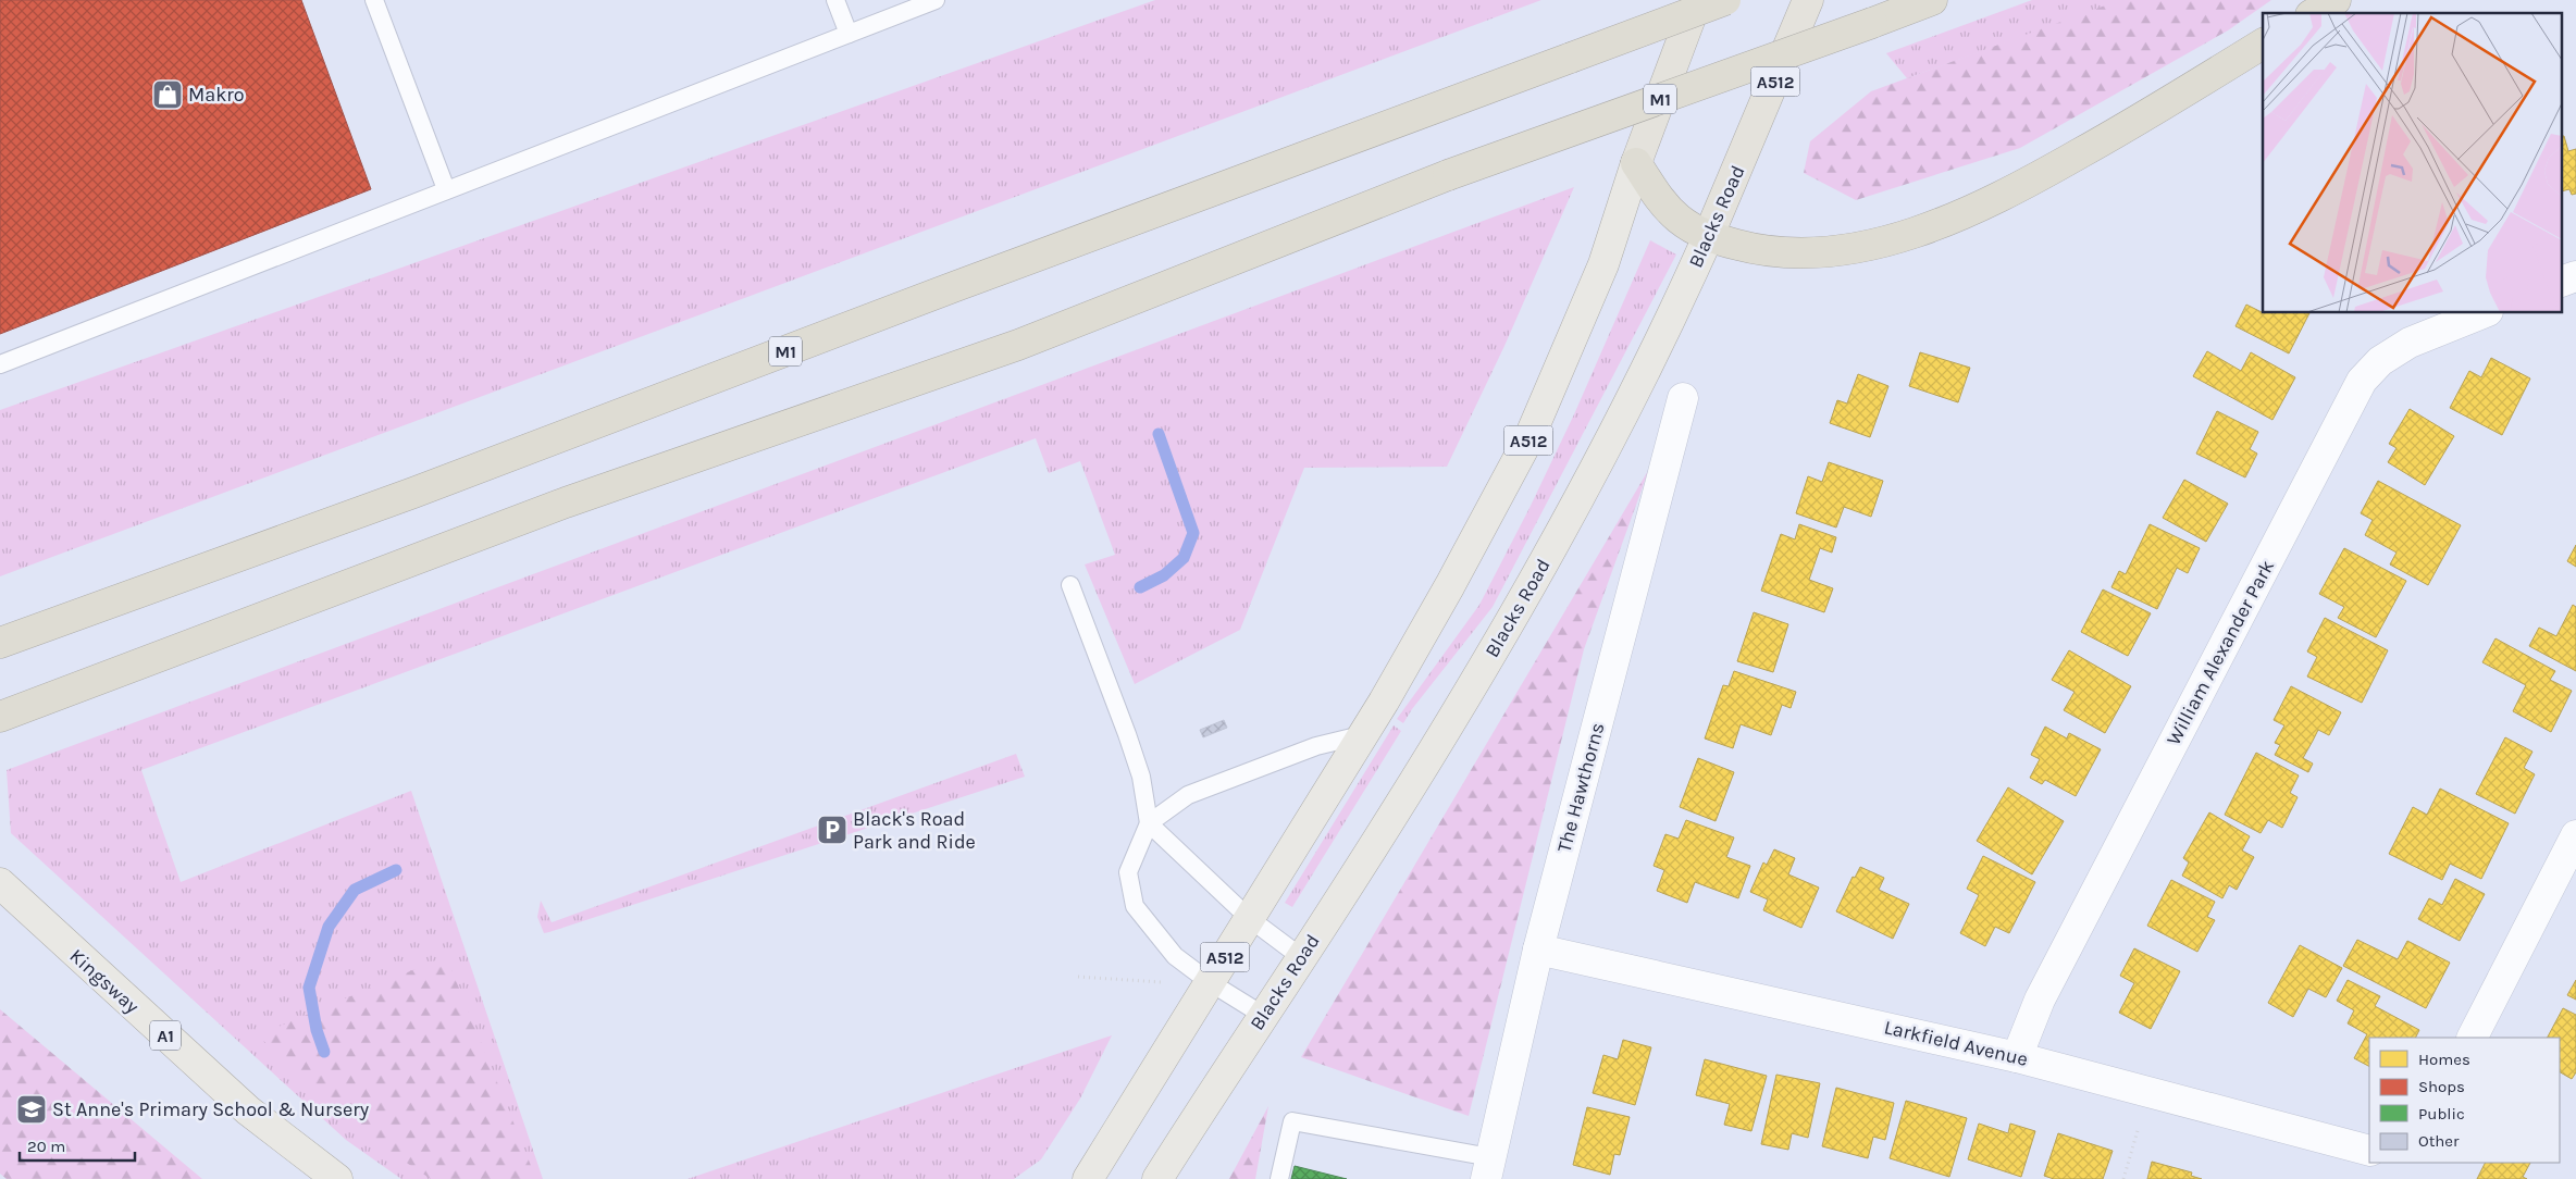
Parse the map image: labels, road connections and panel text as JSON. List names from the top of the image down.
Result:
{
  "streets": {
    "highway": ["A512", "M1", "Blacks Road"],
    "main road": ["Kingsway", "A1"],
    "street": ["William Alexander Park", "The Hawthorns", "Larkfield Avenue"]
  },
  "crossings": [
    ["William Alexander Park", "Larkfield Avenue"],
    ["The Hawthorns", "Larkfield Avenue"]
  ],
  "places": {
    "shop": ["Makro"],
    "parking": ["Black's Road Park and Ride"],
    "school or university": ["St Anne's Primary School & Nursery"]
  },
  "legend": [
    "Homes",
    "Shops",
    "Public",
    "Other"
  ],
  "scale_bar": "20 m"
}
